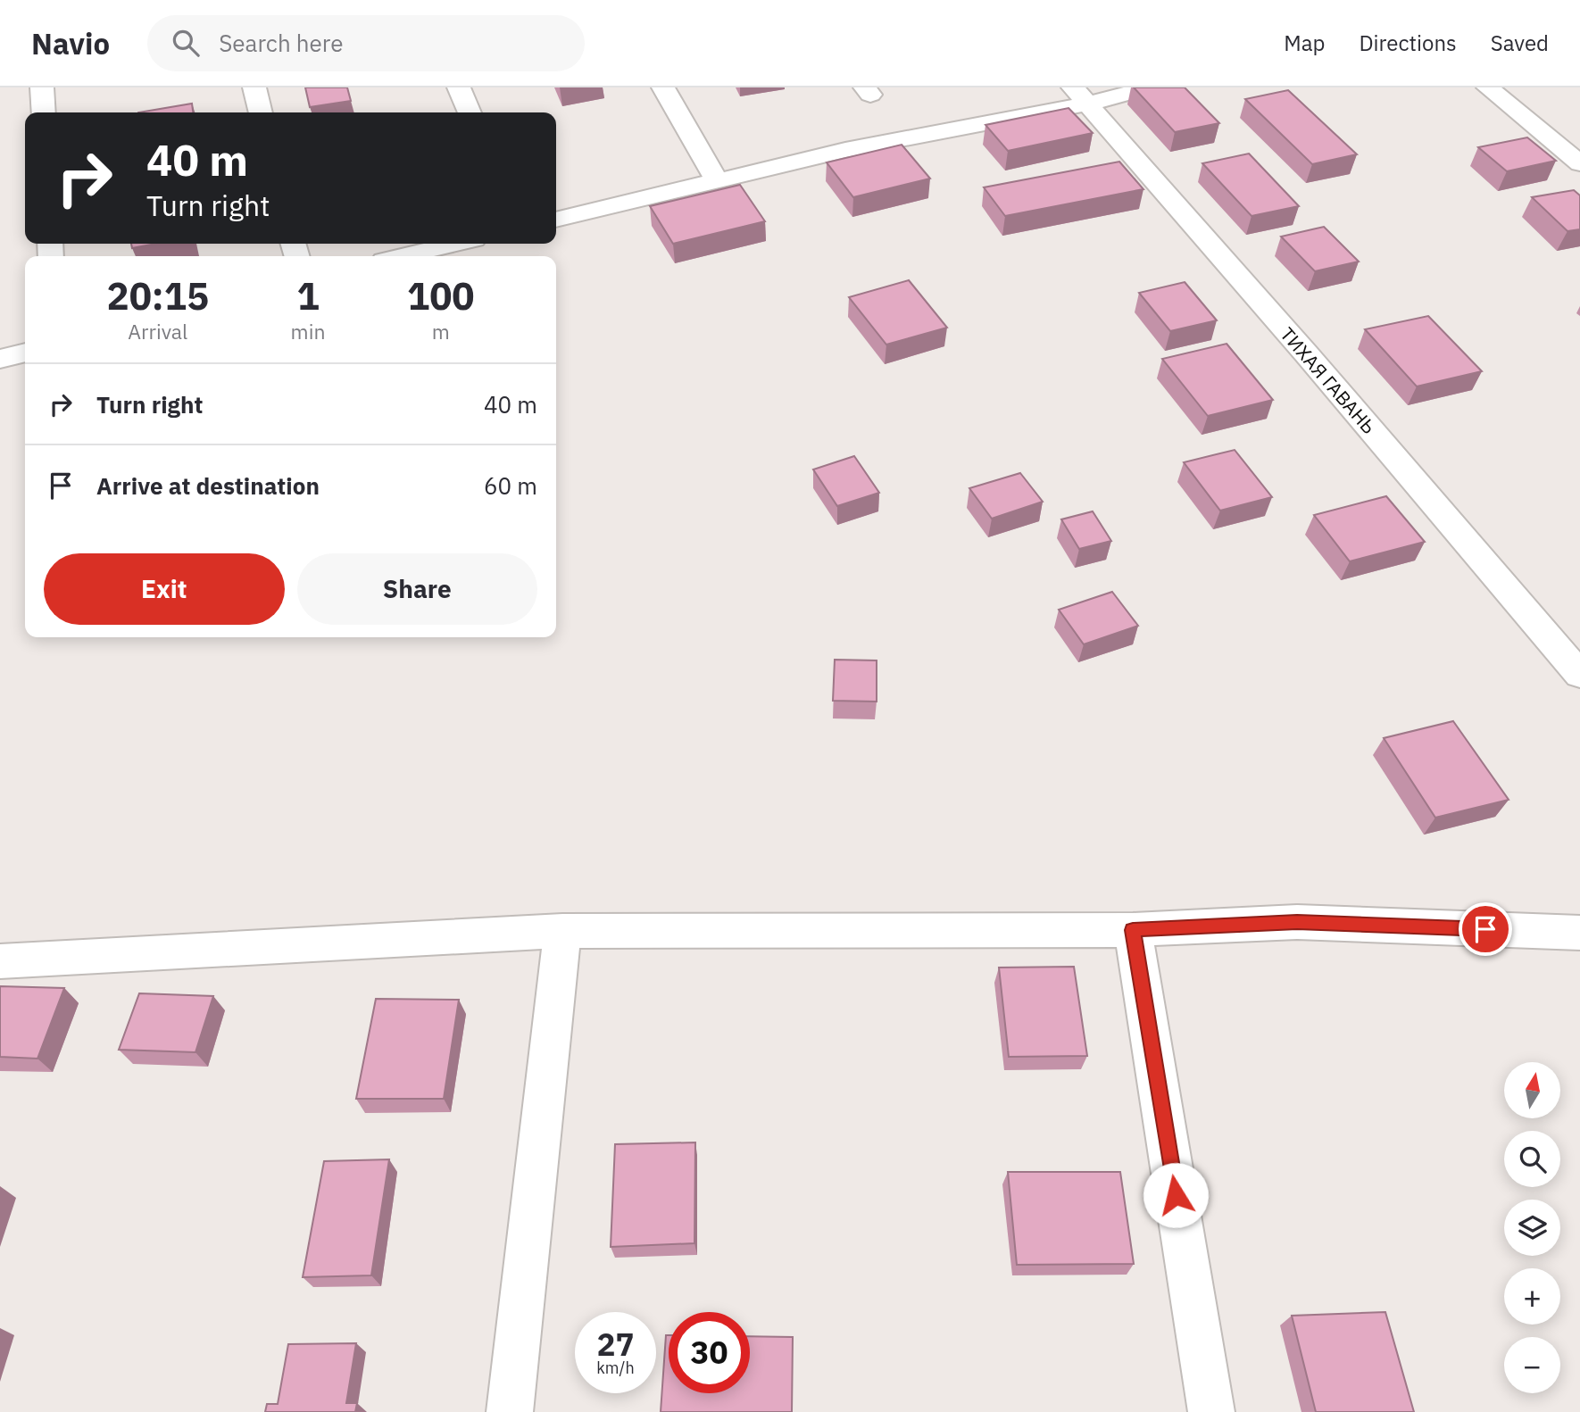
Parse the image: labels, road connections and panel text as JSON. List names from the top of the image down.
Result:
{
  "streets": {
    "street": ["ТИХАЯ ГАВАНЬ"]
  },
  "north": "top",
  "page": {
    "header": "Navio",
    "search": "Search here",
    "nav": ["Map", "Directions", "Saved"],
    "turn": ["40 m", "Turn right"],
    "eta": [
      "20:15",
      "Arrival",
      "1",
      "min",
      "100",
      "m"
    ],
    "list": [
      {
        "name": "Turn right",
        "value": "40 m"
      },
      {
        "name": "Arrive at destination",
        "value": "60 m"
      }
    ],
    "buttons": ["Exit", "Share"],
    "map_buttons": ["+", "−"],
    "speed": "27 km/h",
    "limit": "30"
  }
}
